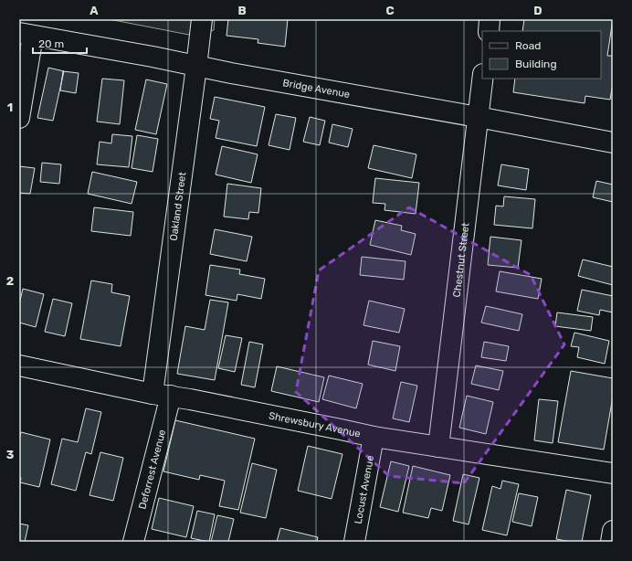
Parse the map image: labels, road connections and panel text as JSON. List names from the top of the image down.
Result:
{
  "streets": {
    "street": [
      "Bridge Avenue",
      "Oakland Street",
      "Chestnut Street",
      "Shrewsbury Avenue",
      "Deforrest Avenue",
      "Locust Avenue"
    ]
  },
  "crossings": [
    ["Bridge Avenue", "Oakland Street"],
    ["Bridge Avenue", "Chestnut Street"],
    ["Oakland Street", "Shrewsbury Avenue"],
    ["Oakland Street", "Deforrest Avenue"],
    ["Chestnut Street", "Shrewsbury Avenue"],
    ["Shrewsbury Avenue", "Deforrest Avenue"],
    ["Shrewsbury Avenue", "Locust Avenue"]
  ],
  "legend": ["Road", "Building"],
  "scale_bar": "20 m",
  "grid": {
    "columns": [
      "A",
      "B",
      "C",
      "D"
    ],
    "rows": ["1", "2", "3"]
  }
}
